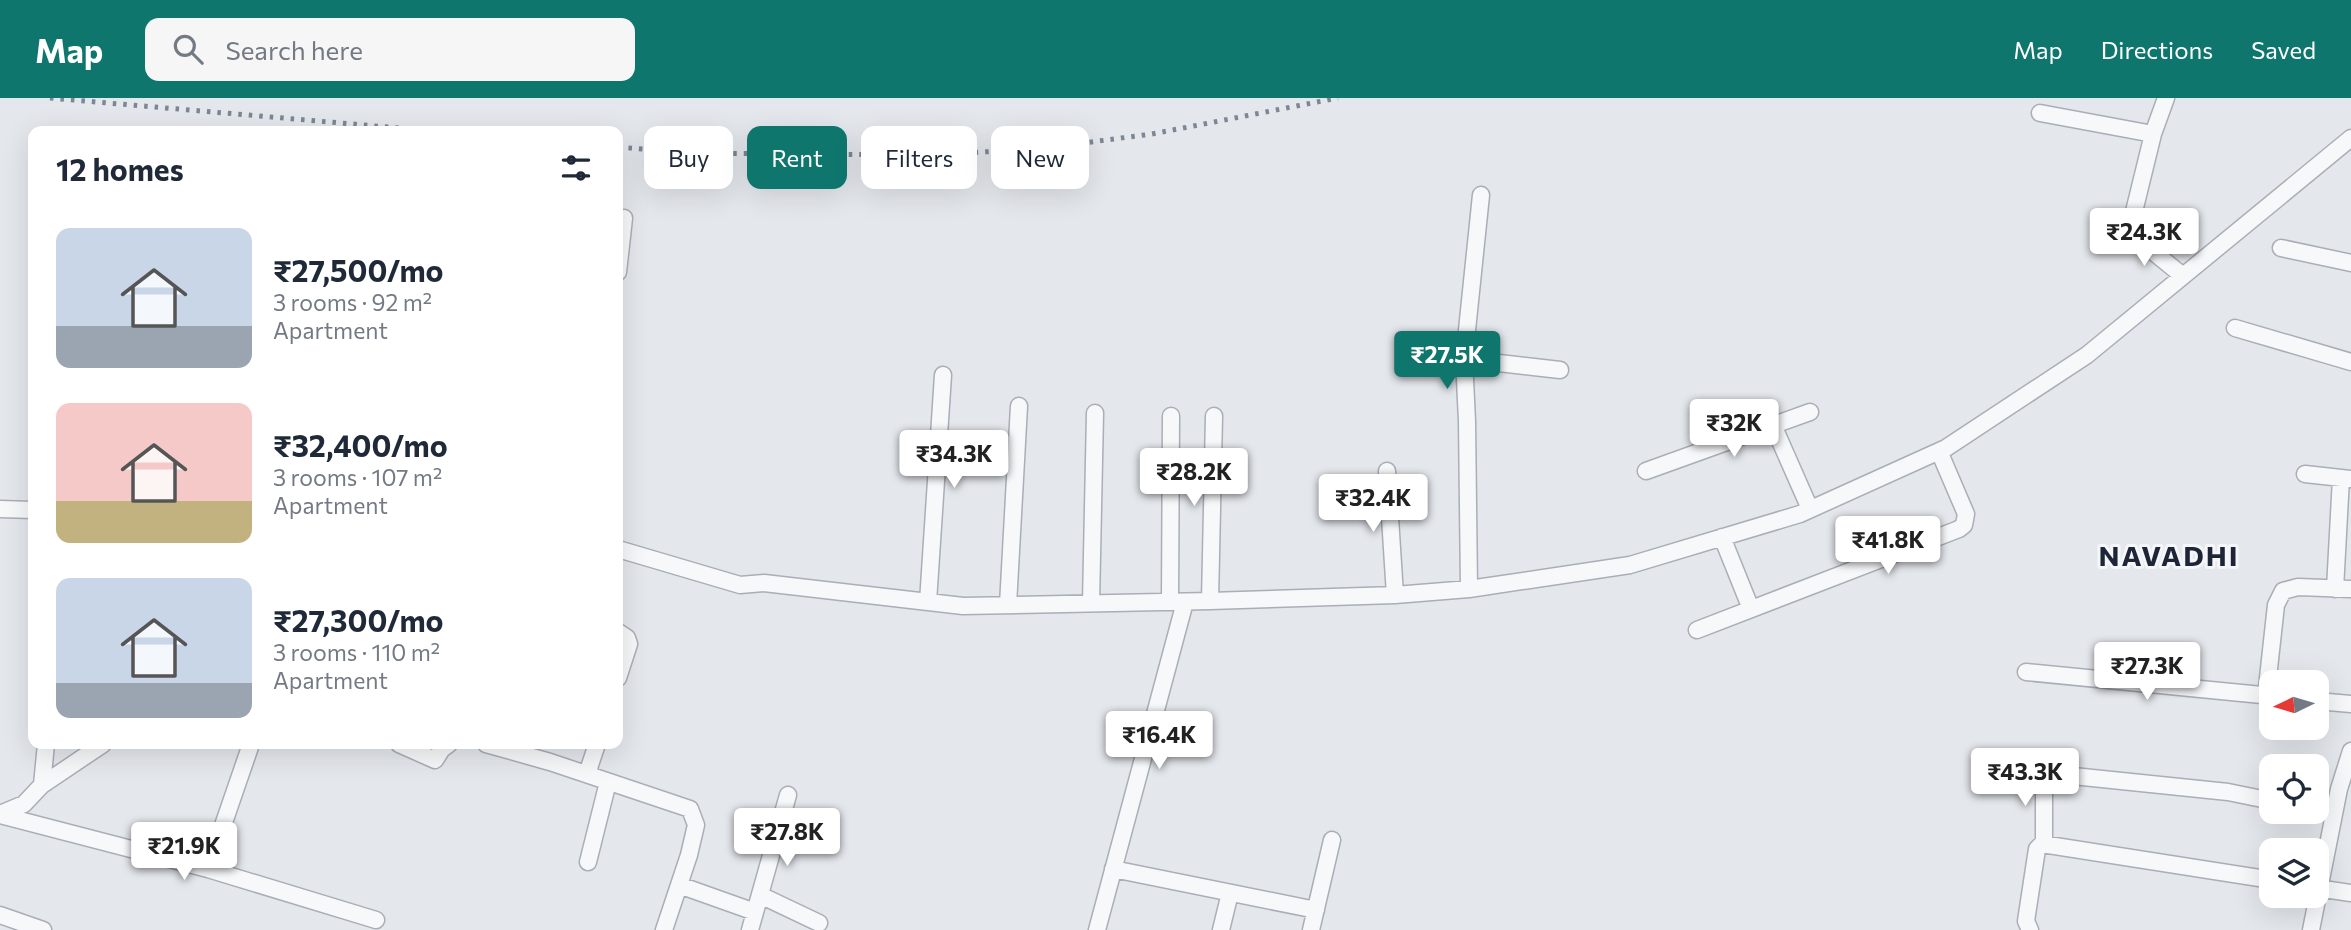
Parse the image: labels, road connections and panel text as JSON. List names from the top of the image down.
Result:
{
  "districts": ["NAVADHI"],
  "north": "left",
  "page": {
    "header": "Map",
    "search": "Search here",
    "nav": ["Map", "Directions", "Saved"],
    "chip": [
      "Buy",
      "Rent",
      "Filters",
      "New"
    ],
    "heading": "12 homes",
    "price": [
      "₹24.3K",
      "₹27.5K",
      "₹32K",
      "₹34.3K",
      "₹28.2K",
      "₹32.4K",
      "₹41.8K",
      "₹27.3K",
      "₹16.4K",
      "₹43.3K",
      "₹27.8K",
      "₹21.9K"
    ],
    "list": [
      {
        "name": "₹27,500/mo",
        "note": "3 rooms · 92 m² · Apartment"
      },
      {
        "name": "₹32,400/mo",
        "note": "3 rooms · 107 m² · Apartment"
      },
      {
        "name": "₹27,300/mo",
        "note": "3 rooms · 110 m² · Apartment"
      }
    ]
  }
}
